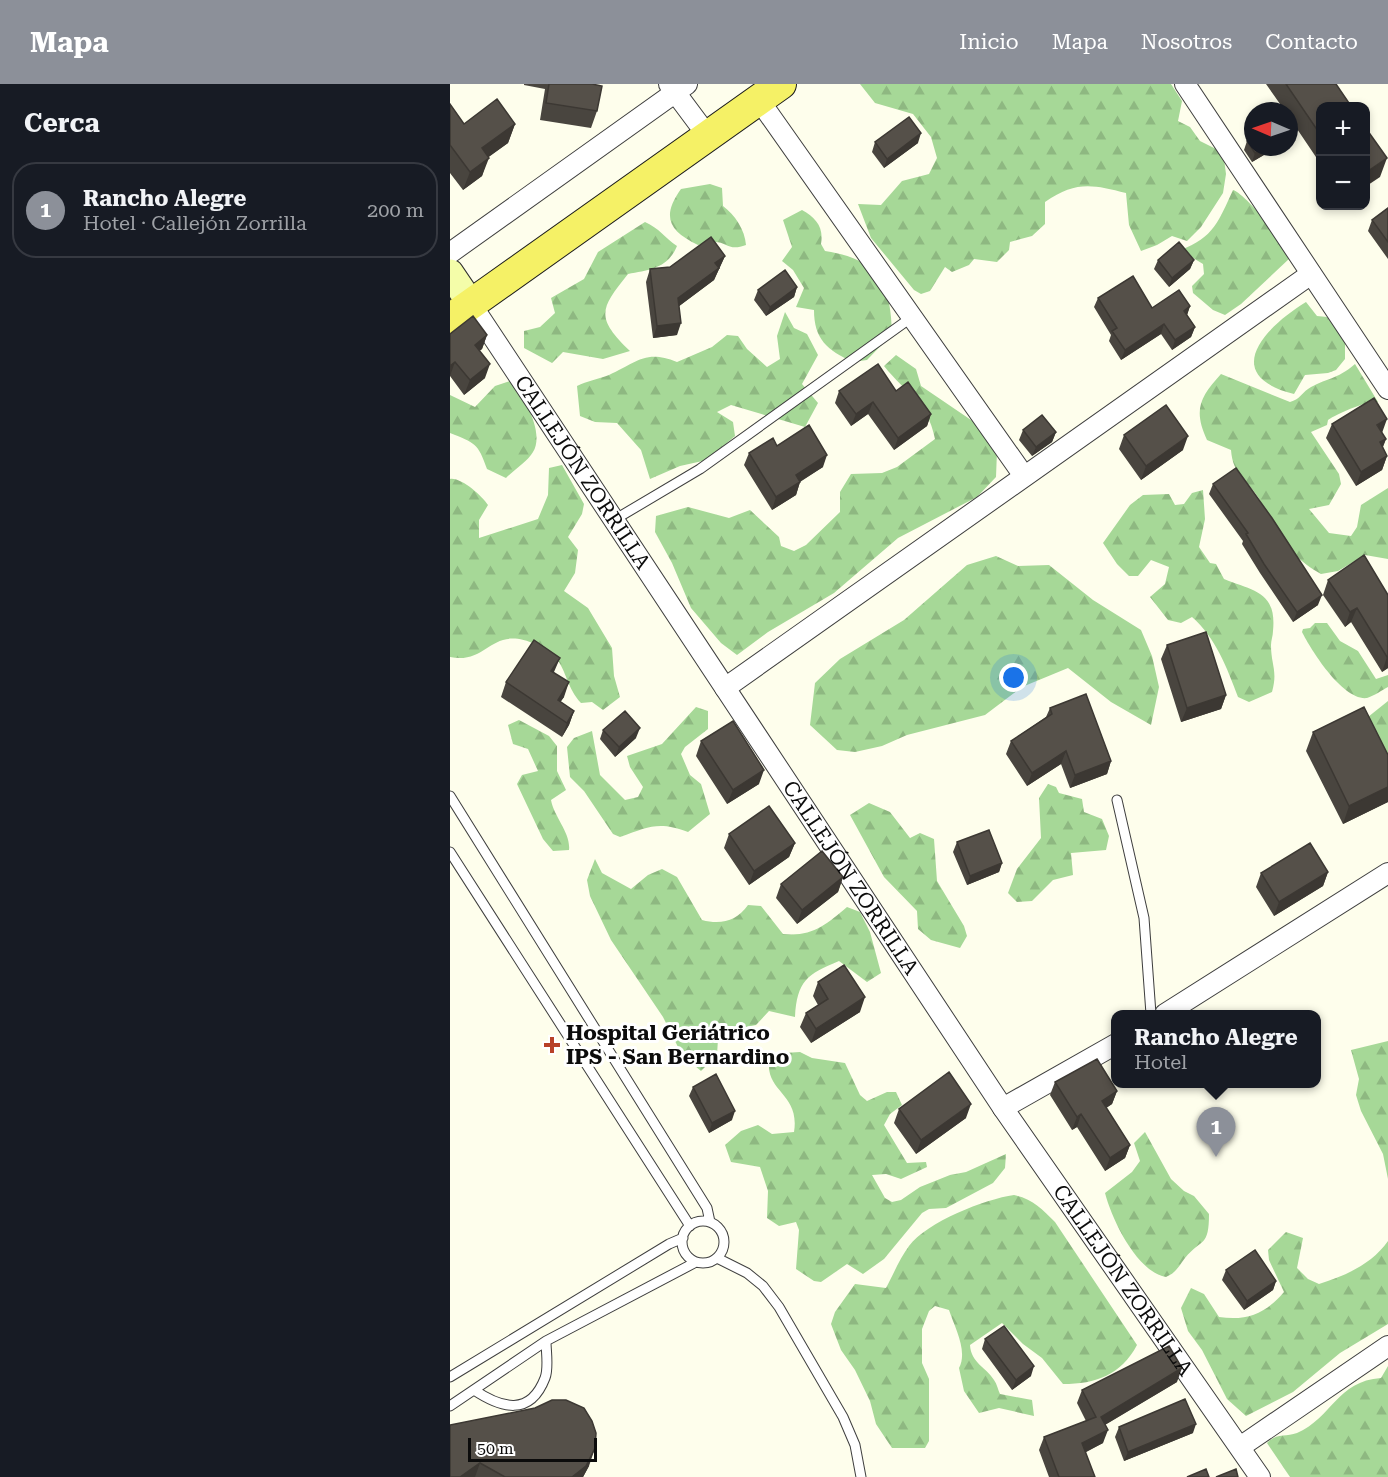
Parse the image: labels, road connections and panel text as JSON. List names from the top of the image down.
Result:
{
  "streets": {
    "street": ["CALLEJÓN ZORRILLA"]
  },
  "places": {
    "health": ["Hospital Geriátrico IPS - San Bernardino"]
  },
  "scale_bar": "50 m",
  "north": "left",
  "page": {
    "header": "Mapa",
    "nav": [
      "Inicio",
      "Mapa",
      "Nosotros",
      "Contacto"
    ],
    "heading": "Cerca",
    "map_buttons": ["+", "−"],
    "list": [
      {
        "mark": "1",
        "name": "Rancho Alegre",
        "note": "Hotel · Callejón Zorrilla",
        "value": "200 m"
      }
    ],
    "popup": ["Rancho Alegre", "Hotel"],
    "pins": "1",
    "scale": "50 m"
  }
}
